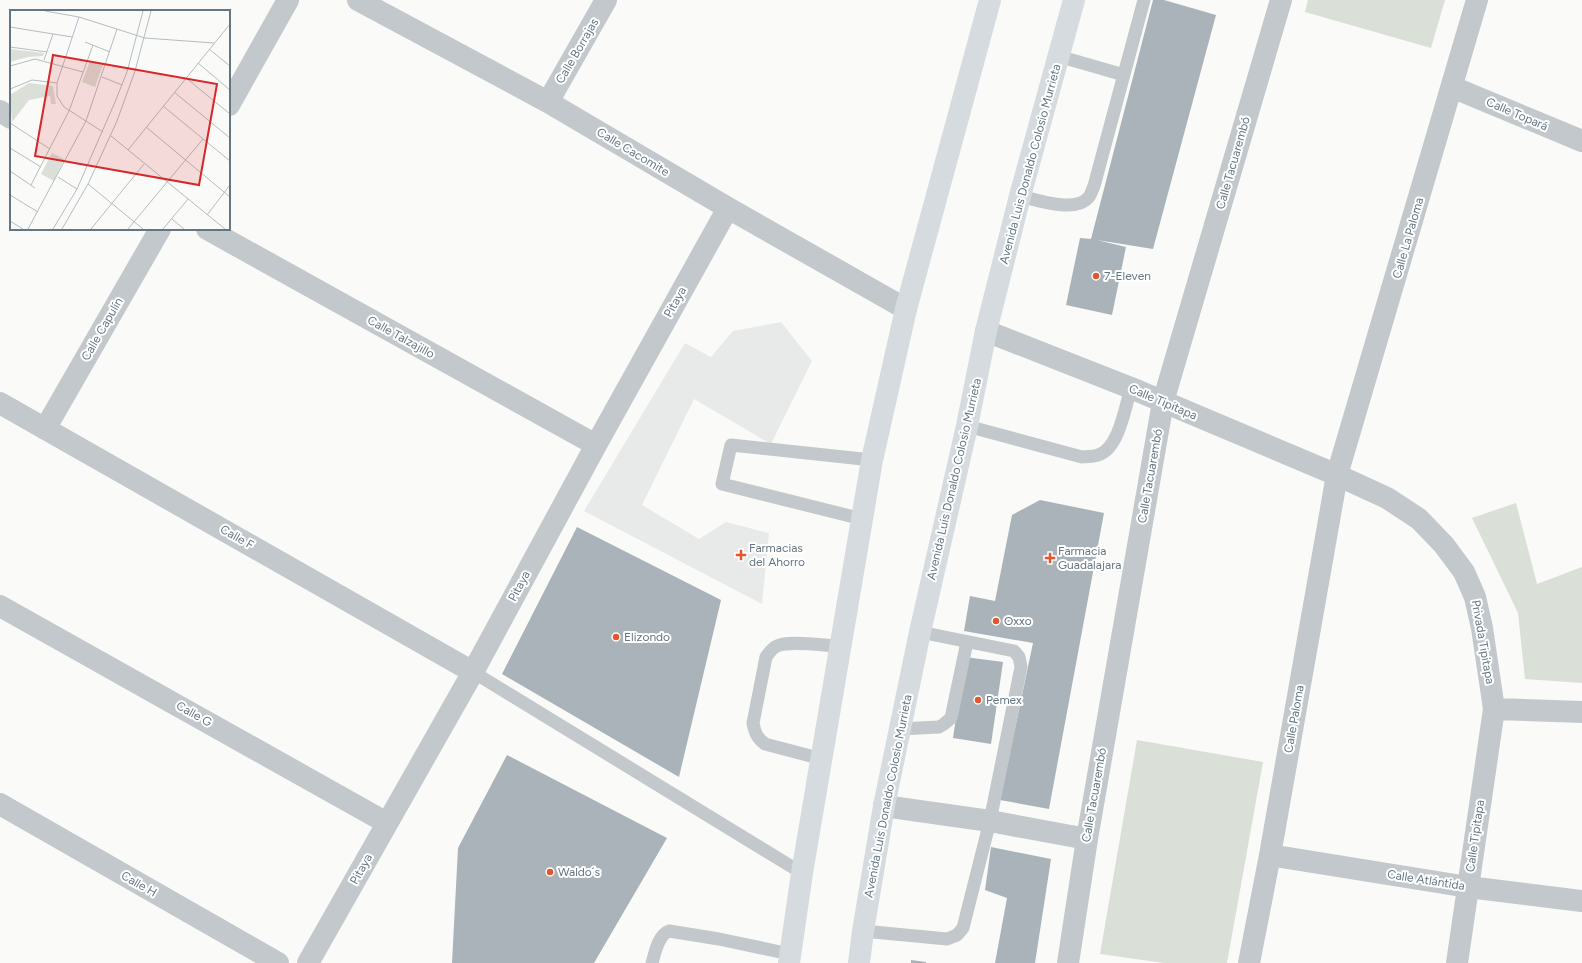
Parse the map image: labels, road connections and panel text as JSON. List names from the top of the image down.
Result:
{
  "streets": {
    "main road": ["Avenida Luis Donaldo Colosio Murrieta"],
    "street": [
      "Calle Borrajas",
      "Calle Topará",
      "Calle Cacomite",
      "Calle Tacuarembó",
      "Calle La Paloma",
      "Pitaya",
      "Calle Capulín",
      "Calle Talzajillo",
      "Calle Tipitapa",
      "Calle F",
      "Privada Tipitapa",
      "Calle G",
      "Calle Paloma",
      "Calle Atlántida",
      "Calle H"
    ]
  },
  "crossings": [
    ["Calle Borrajas", "Calle Cacomite"],
    ["Calle Topará", "Calle La Paloma"],
    ["Calle Cacomite", "Pitaya"],
    ["Calle Tacuarembó", "Calle Tipitapa"],
    ["Avenida Luis Donaldo Colosio Murrieta", "Calle Tipitapa"],
    ["Calle La Paloma", "Calle Tipitapa"],
    ["Calle La Paloma", "Privada Tipitapa"],
    ["Calle La Paloma", "Calle Paloma"],
    ["Pitaya", "Calle Talzajillo"],
    ["Pitaya", "Calle F"],
    ["Pitaya", "Calle G"],
    ["Calle Capulín", "Calle F"],
    ["Calle Tipitapa", "Privada Tipitapa"],
    ["Calle Tipitapa", "Calle Paloma"],
    ["Calle Tipitapa", "Calle Atlántida"],
    ["Privada Tipitapa", "Calle Paloma"],
    ["Calle Paloma", "Calle Atlántida"]
  ],
  "places": {
    "other": [
      "7-Eleven",
      "Oxxo",
      "Elizondo",
      "Pemex",
      "Waldo´s"
    ],
    "health": ["Farmacias del Ahorro", "Farmacia Guadalajara"]
  }
}
